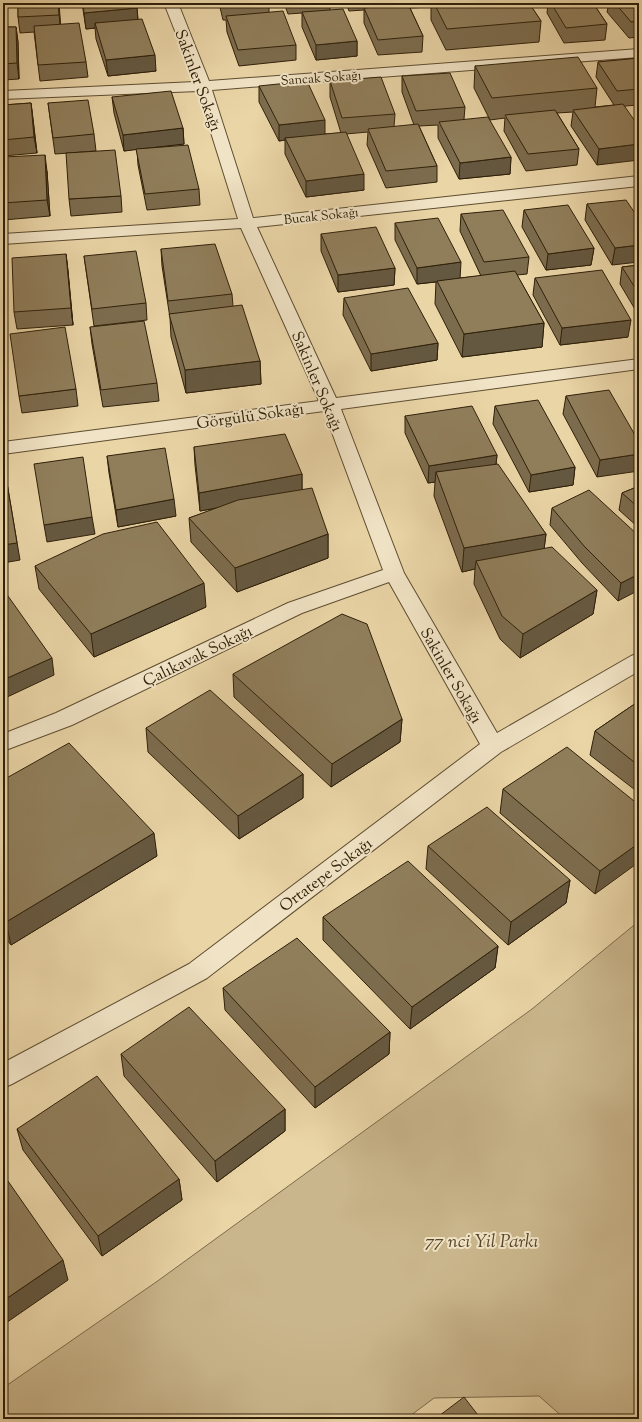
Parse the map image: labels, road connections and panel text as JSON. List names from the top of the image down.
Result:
{
  "streets": {
    "street": [
      "Sancak Sokağı",
      "Sakinler Sokağı",
      "Bucak Sokağı",
      "Görgülü Sokağı",
      "Çalıkavak Sokağı",
      "Ortatepe Sokağı"
    ]
  },
  "crossings": [
    ["Sancak Sokağı", "Sakinler Sokağı"],
    ["Sakinler Sokağı", "Bucak Sokağı"],
    ["Sakinler Sokağı", "Görgülü Sokağı"],
    ["Sakinler Sokağı", "Çalıkavak Sokağı"],
    ["Sakinler Sokağı", "Ortatepe Sokağı"]
  ],
  "parks": ["77 nci Yil Parkı"]
}
